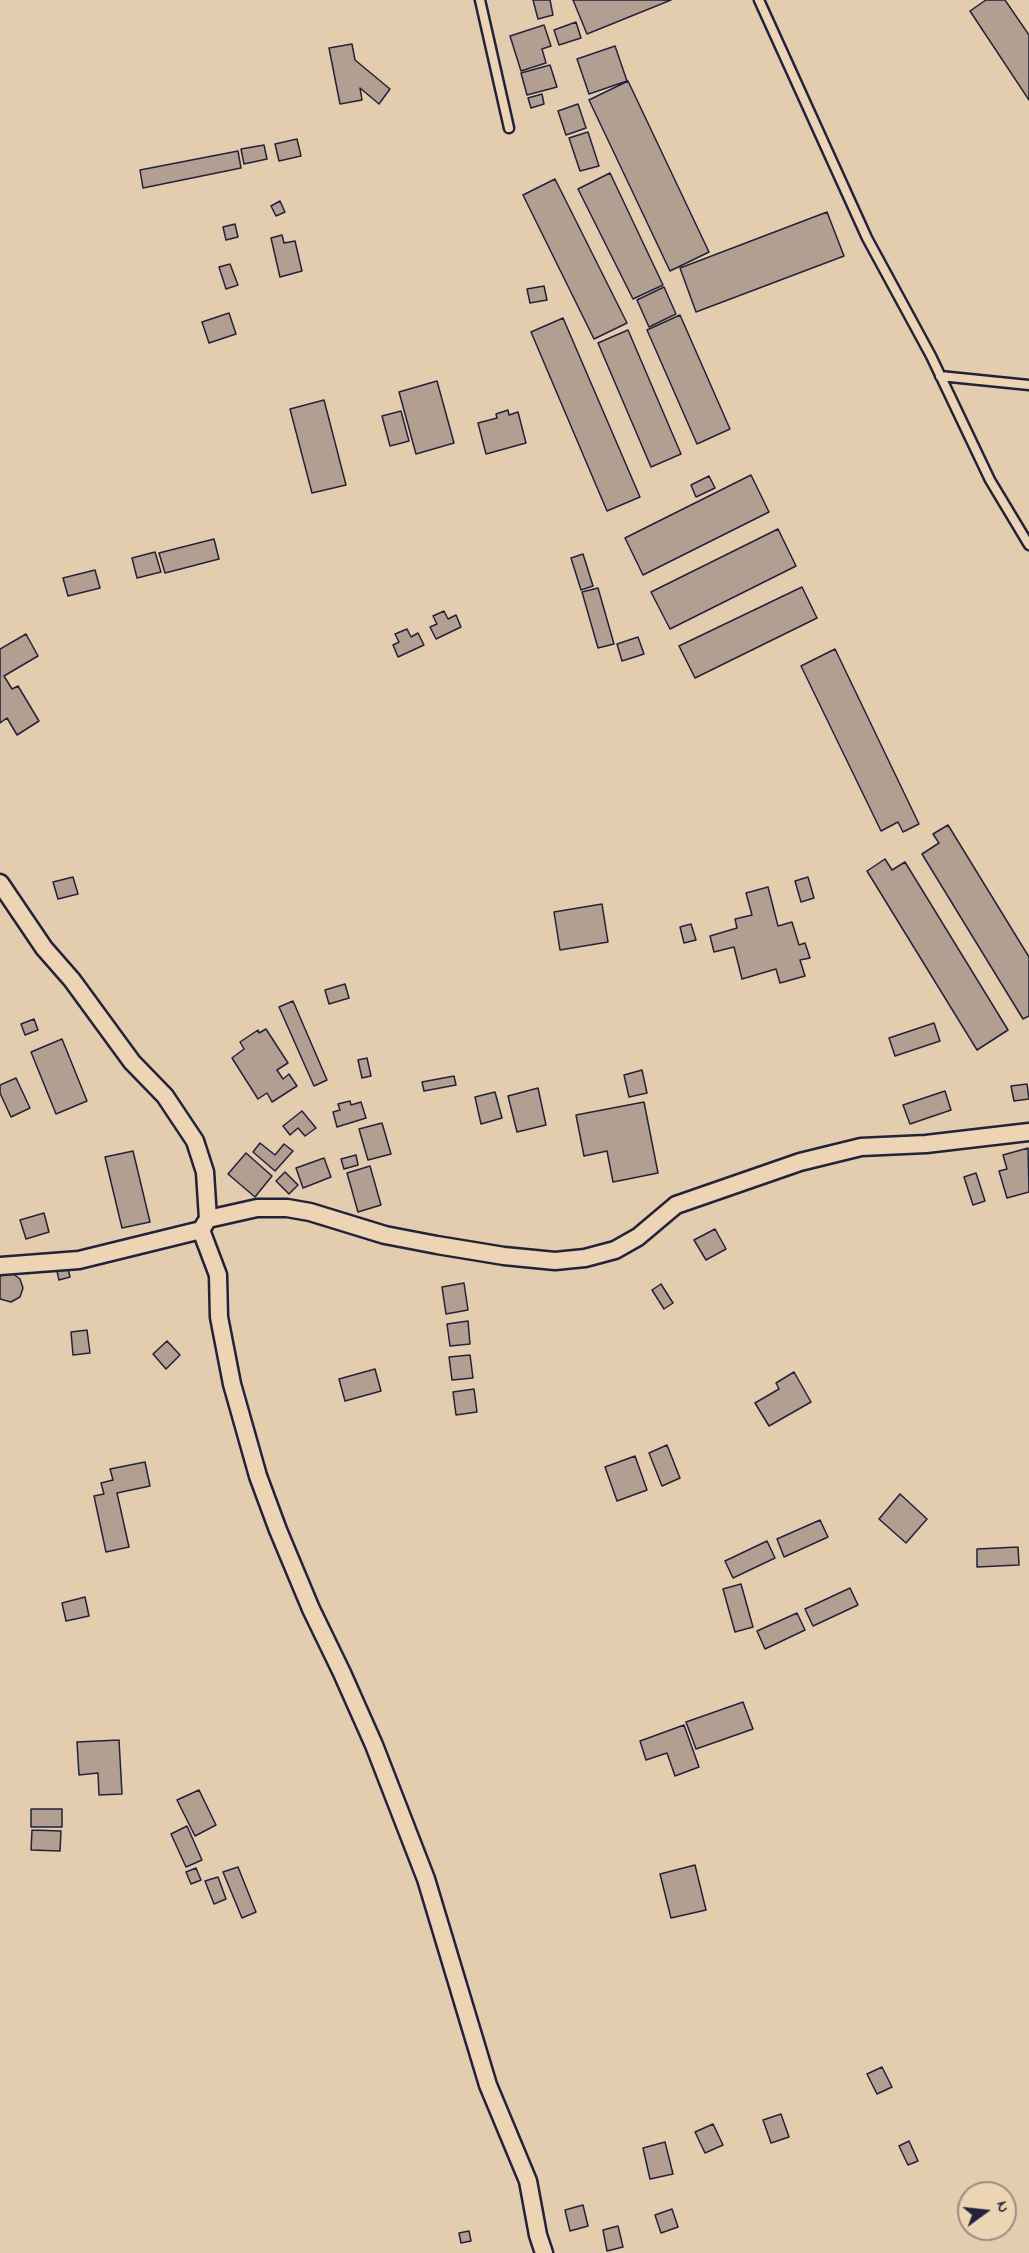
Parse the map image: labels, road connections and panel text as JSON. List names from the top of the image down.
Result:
{
  "north": "right"
}
